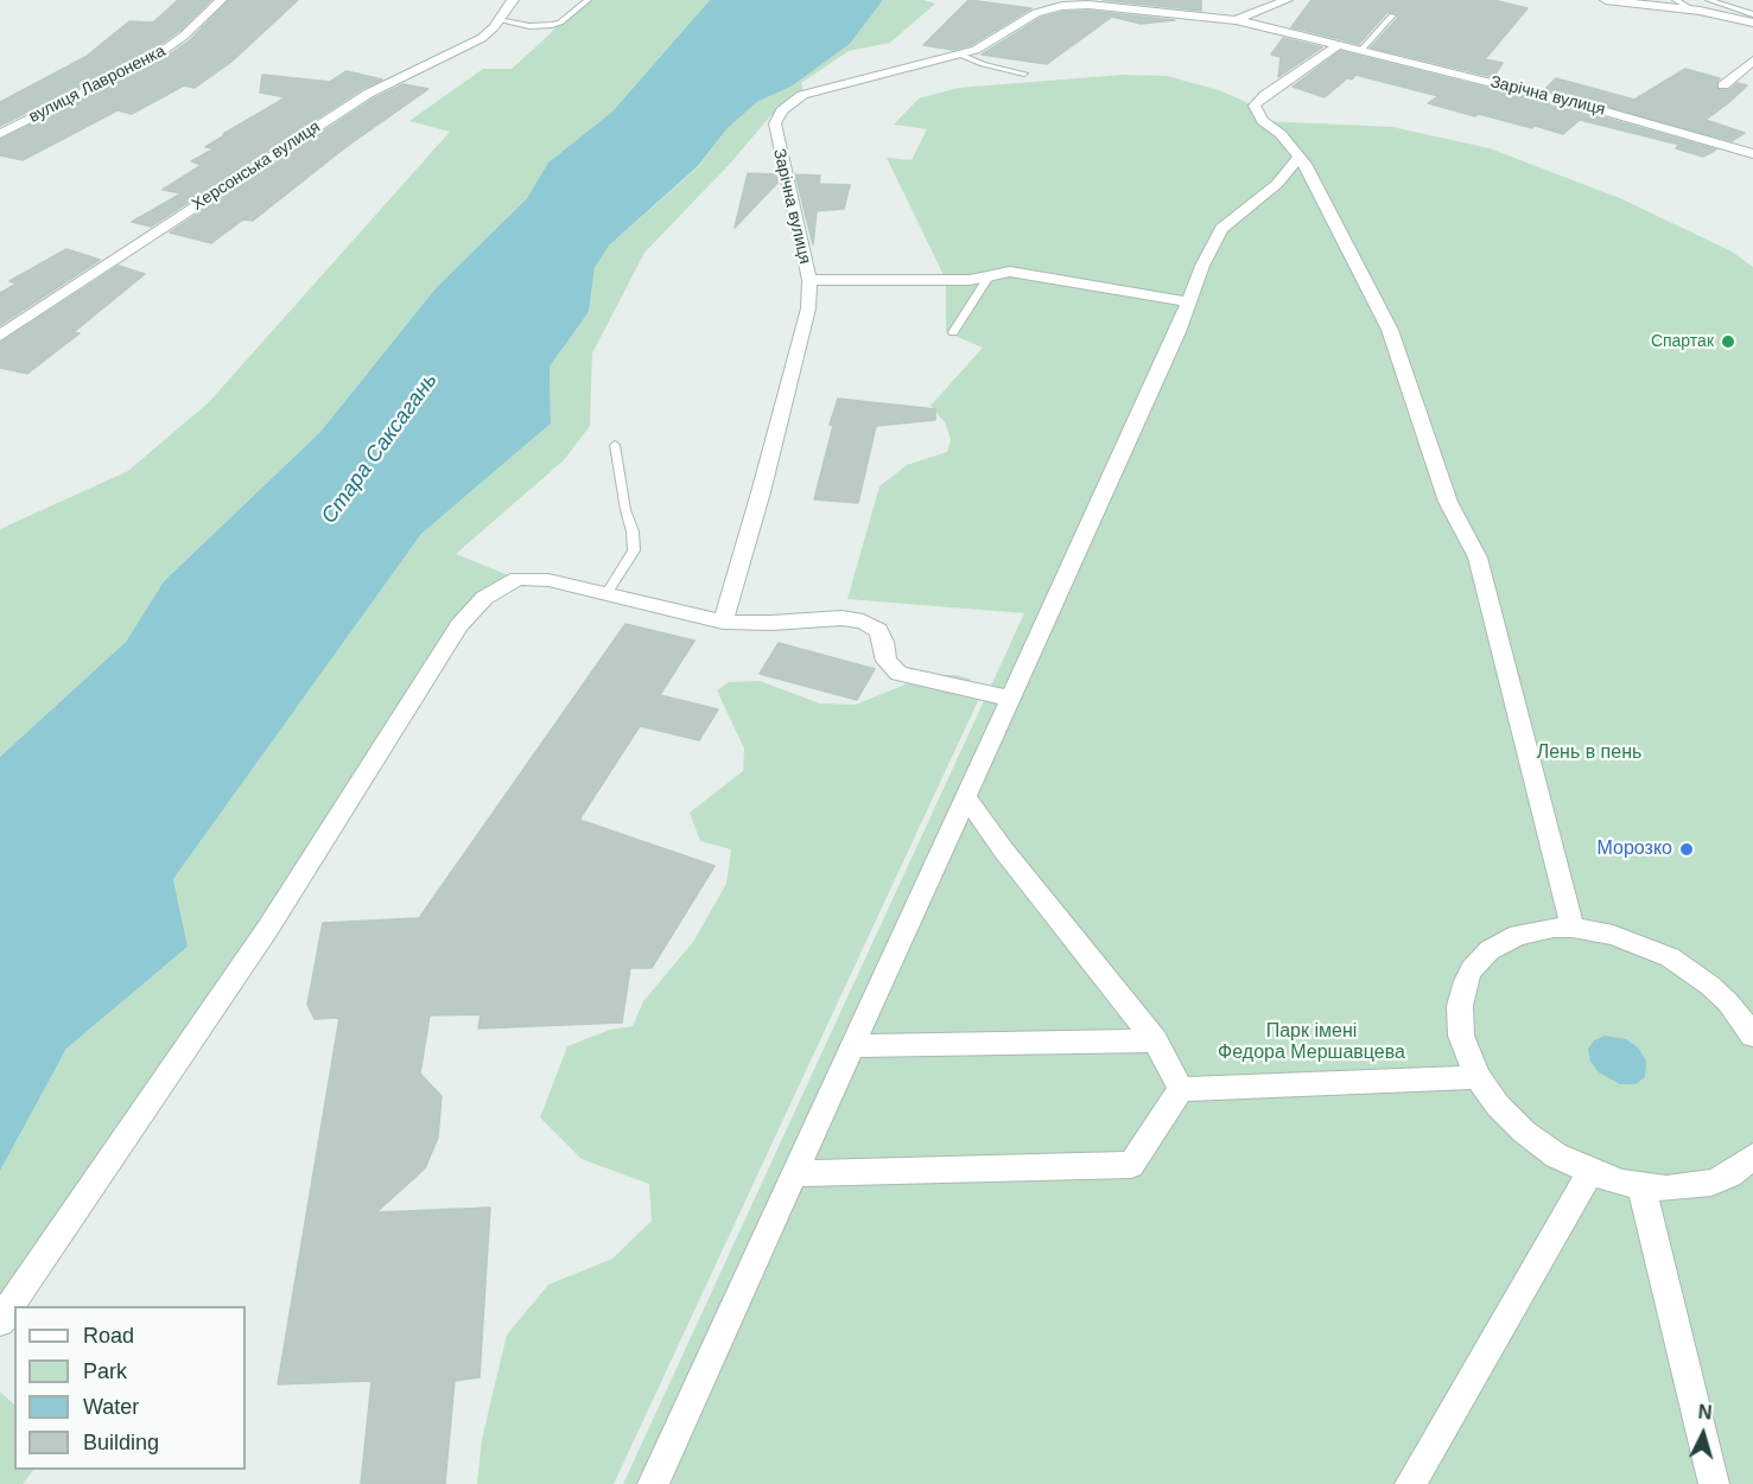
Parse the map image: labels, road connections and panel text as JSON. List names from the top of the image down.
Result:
{
  "streets": {
    "street": ["вулиця Лавроненка", "Зарічна вулиця", "Херсонська вулиця"]
  },
  "water": ["Стара Саксагань"],
  "parks": ["Лень в пень", "Парк імені Федора Мершавцева"],
  "places": ["Спартак", "Морозко"],
  "legend": [
    "Road",
    "Park",
    "Water",
    "Building"
  ],
  "north": "top"
}
